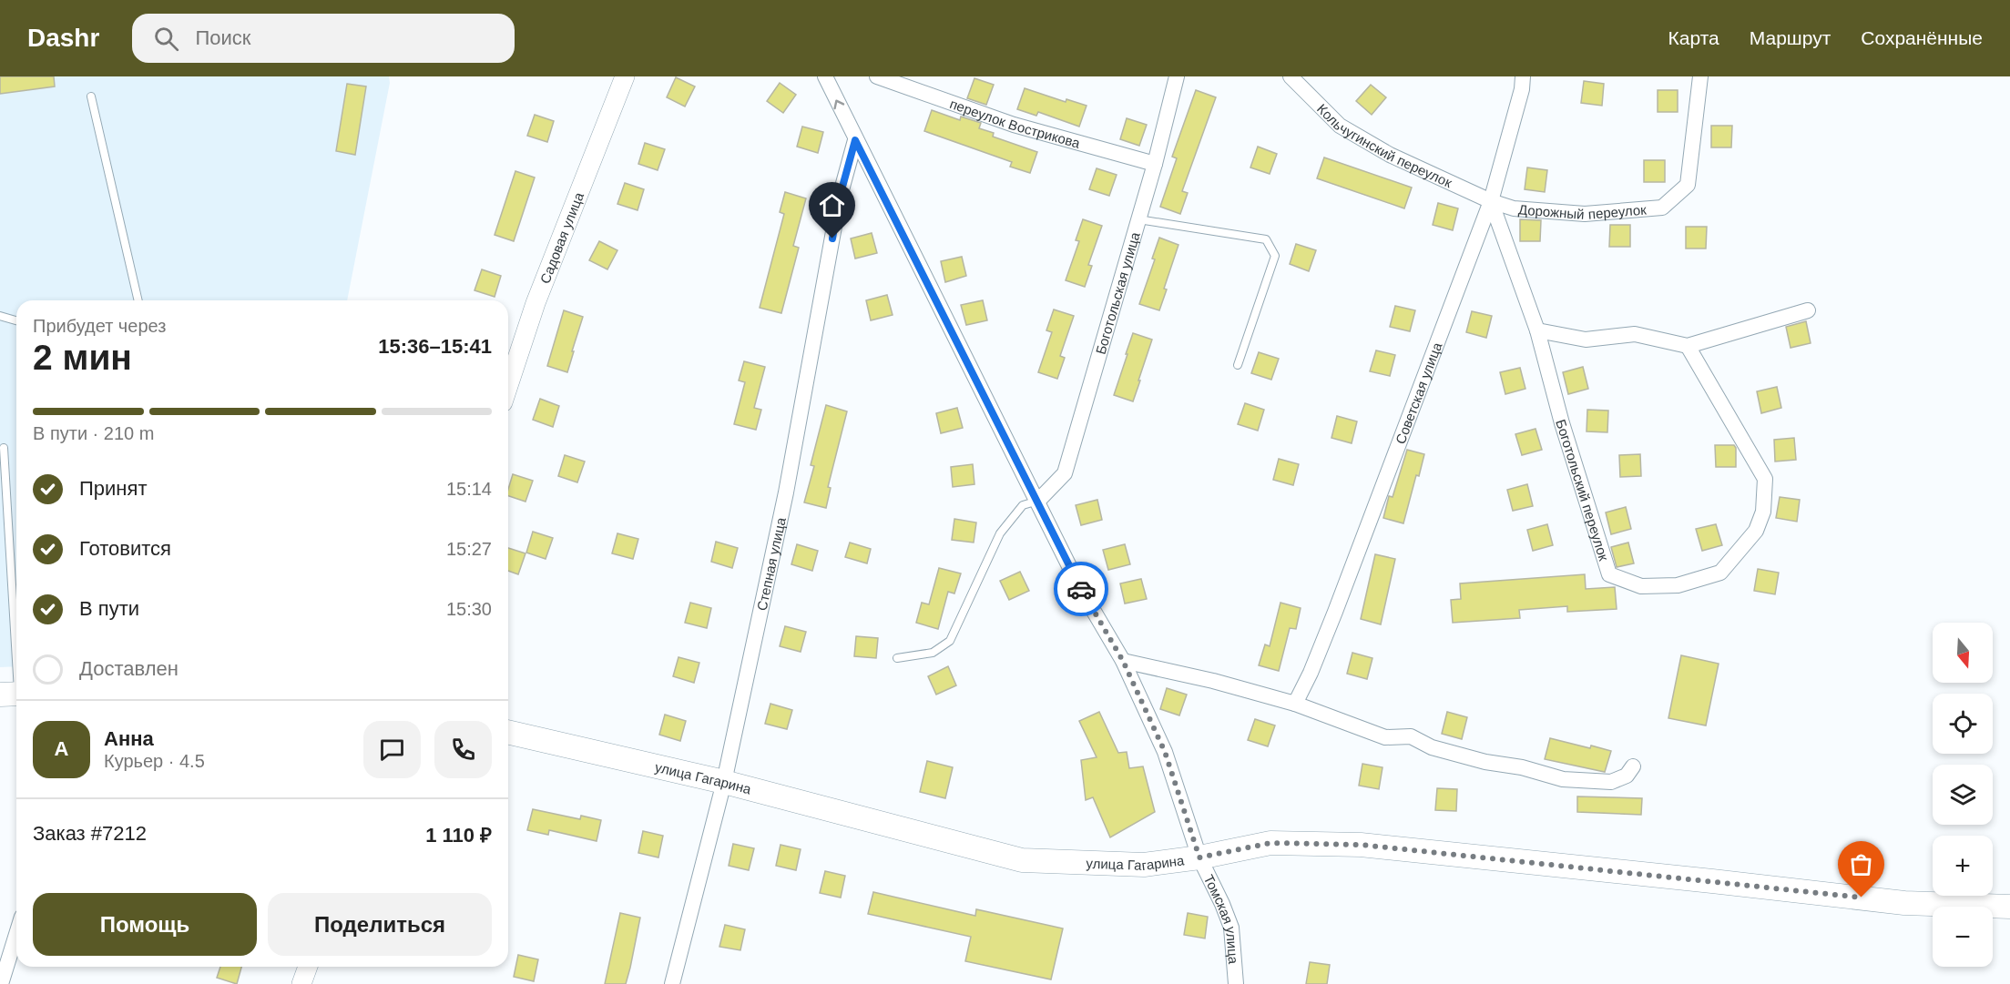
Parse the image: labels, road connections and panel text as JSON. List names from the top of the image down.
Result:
{
  "streets": {
    "main road": ["улица Гагарина"],
    "street": [
      "переулок Вострикова",
      "Кольчугинский переулок",
      "Дорожный переулок",
      "Садовая улица",
      "Боготольская улица",
      "Советская улица",
      "Боготольский переулок",
      "Степная улица",
      "Томская улица"
    ]
  },
  "crossings": [
    ["переулок Вострикова", "Боготольская улица"],
    ["Кольчугинский переулок", "Дорожный переулок"],
    ["Кольчугинский переулок", "Советская улица"],
    ["Кольчугинский переулок", "Боготольский переулок"],
    ["Дорожный переулок", "Советская улица"],
    ["Дорожный переулок", "Боготольский переулок"],
    ["Боготольская улица", "Томская улица"],
    ["Советская улица", "Боготольский переулок"],
    ["Степная улица", "улица Гагарина"],
    ["Степная улица", "Томская улица"],
    ["улица Гагарина", "Томская улица"]
  ],
  "north": "bottom",
  "page": {
    "header": "Dashr",
    "search": "Поиск",
    "nav": ["Карта", "Маршрут", "Сохранённые"],
    "heading": ["2 мин", "Прибудет через", "15:36–15:41"],
    "panel": [
      "Анна",
      "Курьер · 4.5",
      "Заказ #7212",
      "1 110 ₽"
    ],
    "bar": "В пути · 210 m",
    "list": [
      ["Принят", "15:14"],
      ["Готовится", "15:27"],
      ["В пути", "15:30"],
      "Доставлен"
    ],
    "map_buttons": ["+", "−"],
    "round": "А",
    "buttons": ["Помощь", "Поделиться"]
  }
}
